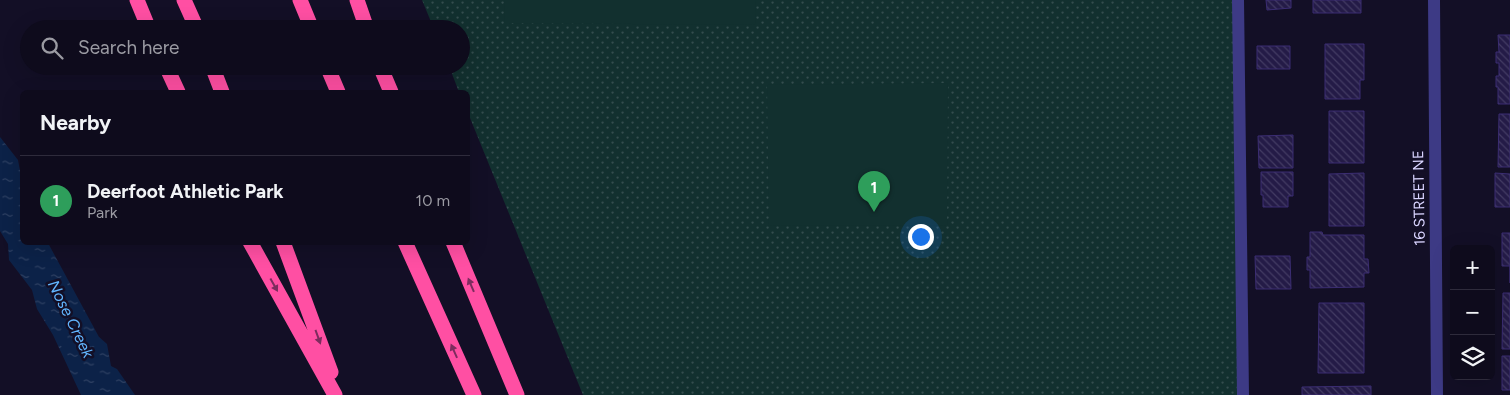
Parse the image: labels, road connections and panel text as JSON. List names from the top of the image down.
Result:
{
  "streets": {
    "street": ["16 STREET NE"]
  },
  "water": ["Nose Creek"],
  "page": {
    "search": "Search here",
    "heading": "Nearby",
    "list": [
      {
        "mark": "1",
        "name": "Deerfoot Athletic Park",
        "note": "Park",
        "value": "10 m"
      }
    ],
    "pins": "1",
    "map_buttons": ["+", "−"]
  }
}
